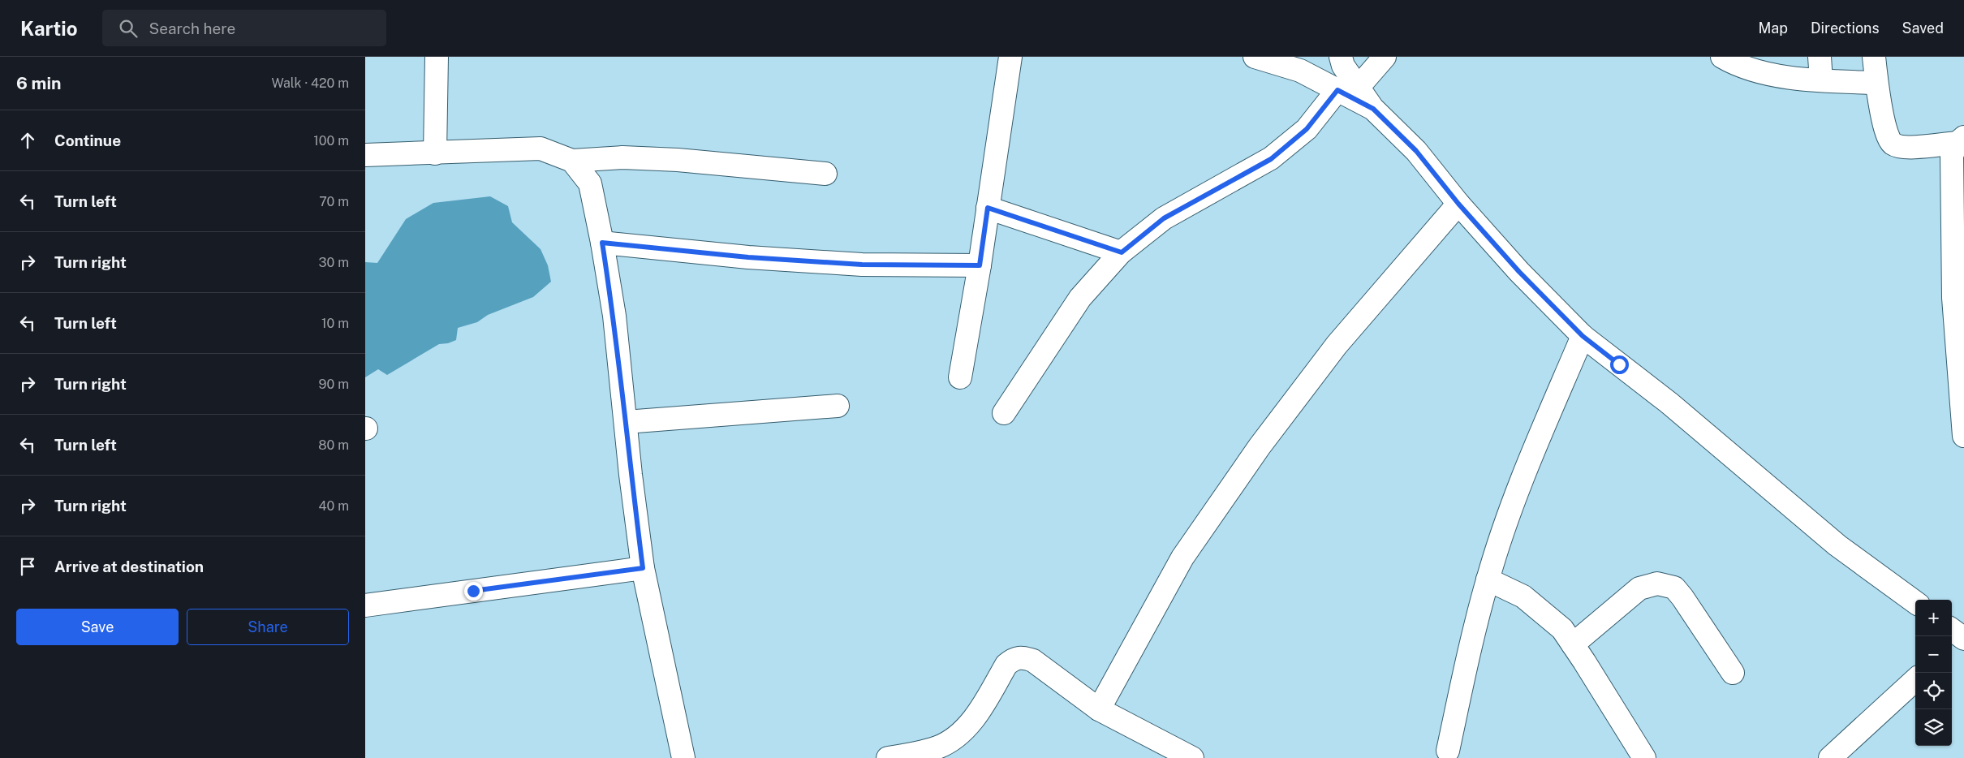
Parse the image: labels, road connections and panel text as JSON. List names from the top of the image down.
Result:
{
  "page": {
    "header": "Kartio",
    "search": "Search here",
    "nav": ["Map", "Directions", "Saved"],
    "heading": ["6 min", "Walk · 420 m"],
    "list": [
      ["Continue", "100 m"],
      ["Turn left", "70 m"],
      ["Turn right", "30 m"],
      ["Turn left", "10 m"],
      ["Turn right", "90 m"],
      ["Turn left", "80 m"],
      ["Turn right", "40 m"],
      "Arrive at destination"
    ],
    "buttons": ["Save", "Share"],
    "map_buttons": ["+", "−"]
  }
}
